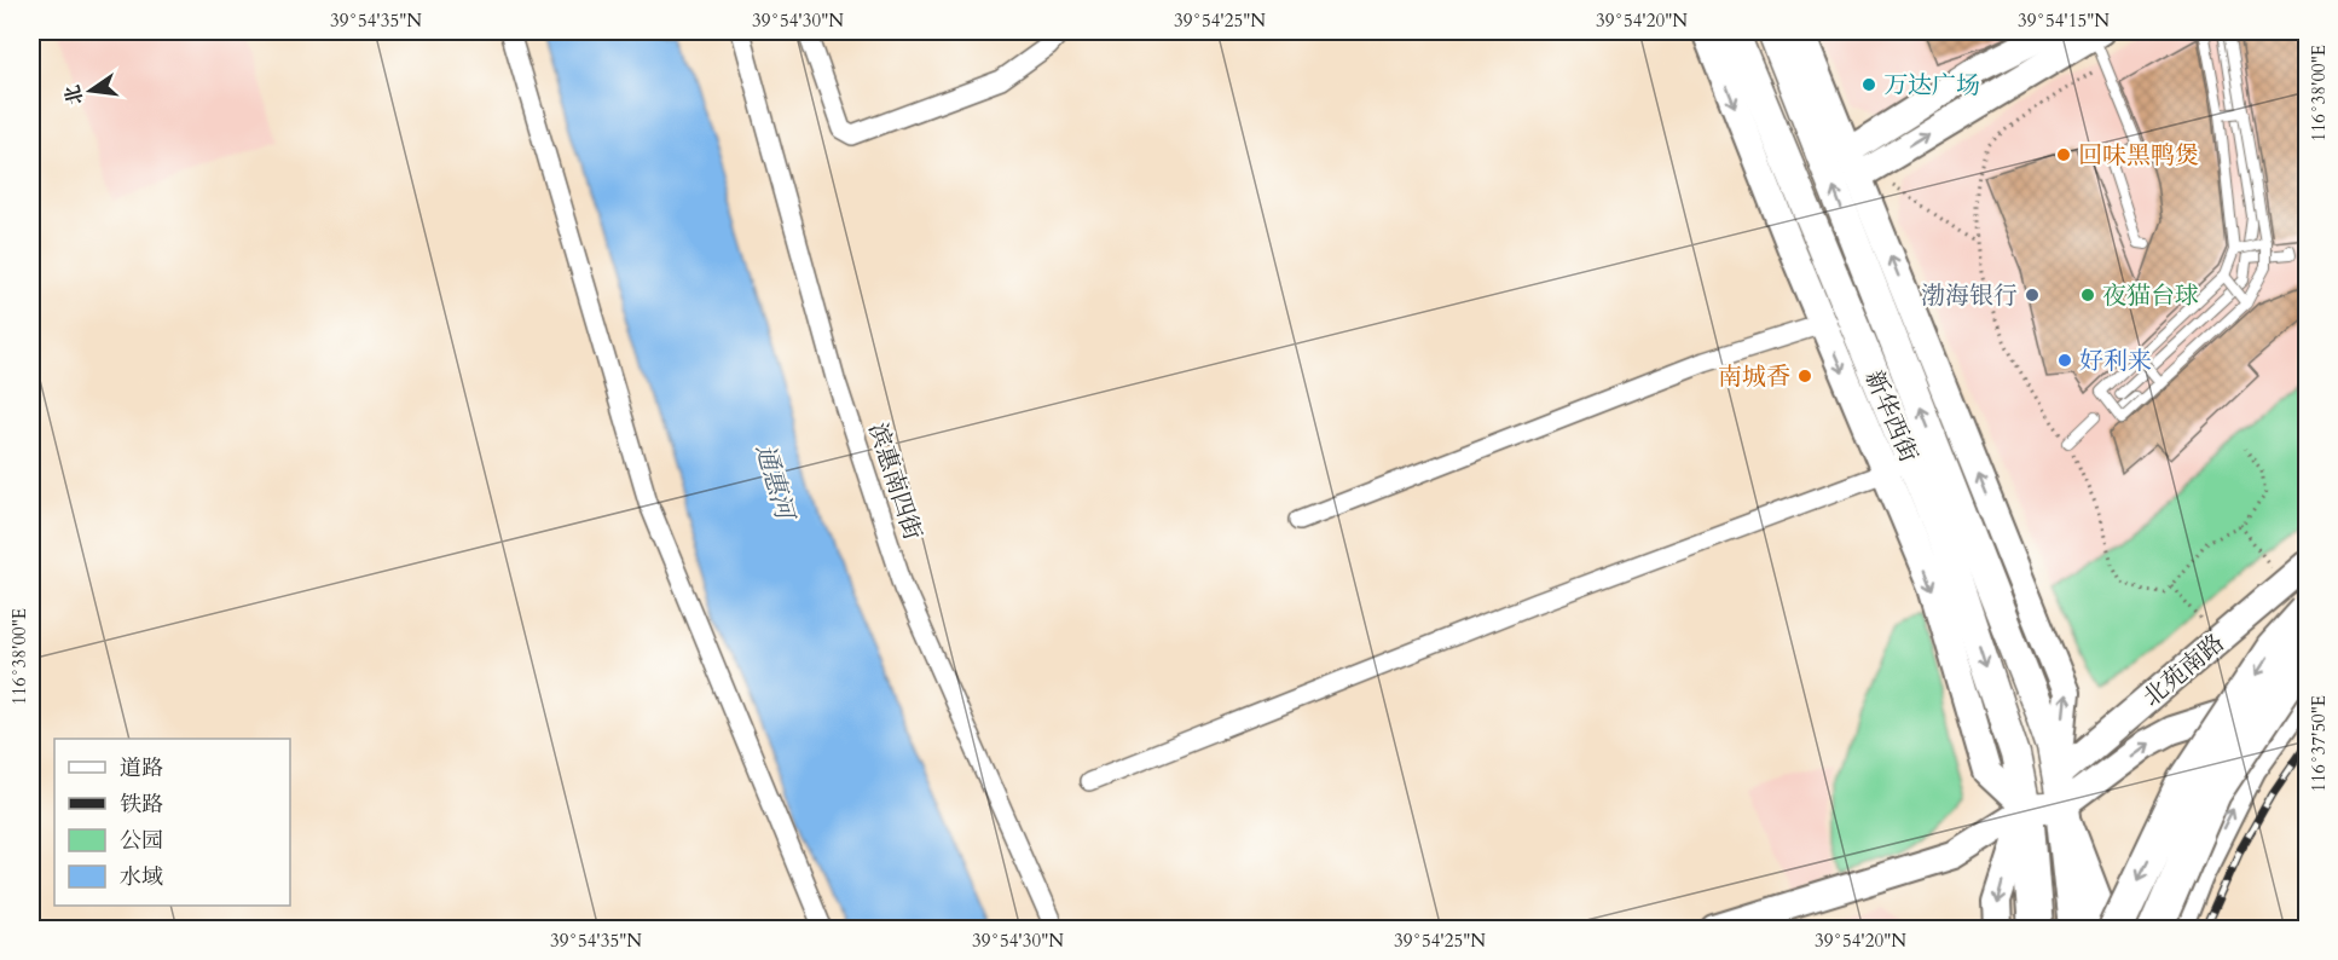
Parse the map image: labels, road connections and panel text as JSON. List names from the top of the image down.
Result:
{
  "streets": {
    "main road": ["新华西街"],
    "street": ["滨惠南四街", "北苑南路"]
  },
  "crossings": [
    ["新华西街", "北苑南路"]
  ],
  "water": ["通惠河"],
  "places": [
    "万达广场",
    "回味黑鸭煲",
    "渤海银行",
    "夜猫台球",
    "好利来",
    "南城香"
  ],
  "legend": [
    "道路",
    "铁路",
    "公园",
    "水域"
  ],
  "north": "left",
  "coordinates": [
    "39°54'35\"N",
    "39°54'30\"N",
    "39°54'25\"N",
    "39°54'20\"N",
    "39°54'15\"N",
    "116°38'00\"E",
    "116°37'50\"E"
  ]
}
